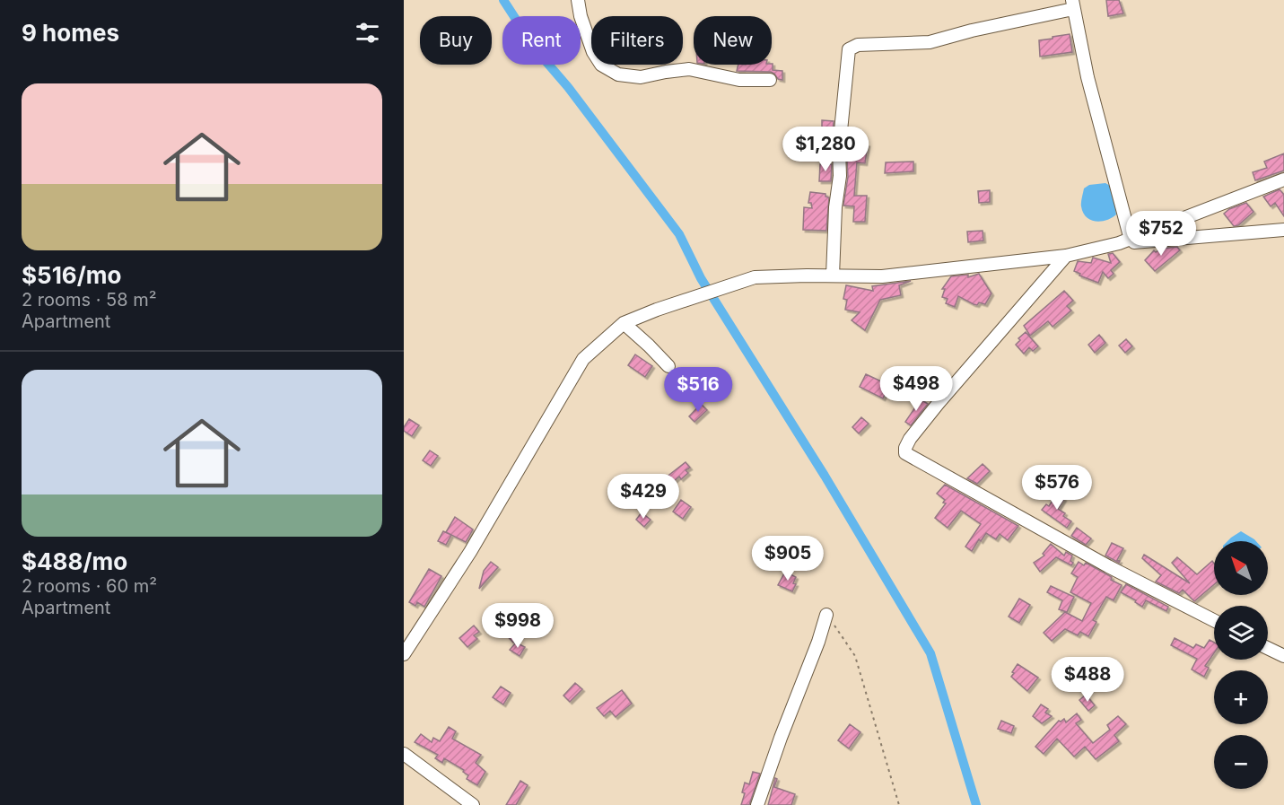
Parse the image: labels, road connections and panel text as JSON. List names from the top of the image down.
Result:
{
  "north": "top left",
  "page": {
    "heading": "9 homes",
    "chip": [
      "Buy",
      "Rent",
      "Filters",
      "New"
    ],
    "list": [
      {
        "name": "$516/mo",
        "note": "2 rooms · 58 m² · Apartment"
      },
      {
        "name": "$488/mo",
        "note": "2 rooms · 60 m² · Apartment"
      }
    ],
    "price": [
      "$1,280",
      "$752",
      "$498",
      "$516",
      "$576",
      "$429",
      "$905",
      "$998",
      "$488"
    ],
    "map_buttons": ["+", "−"]
  }
}
